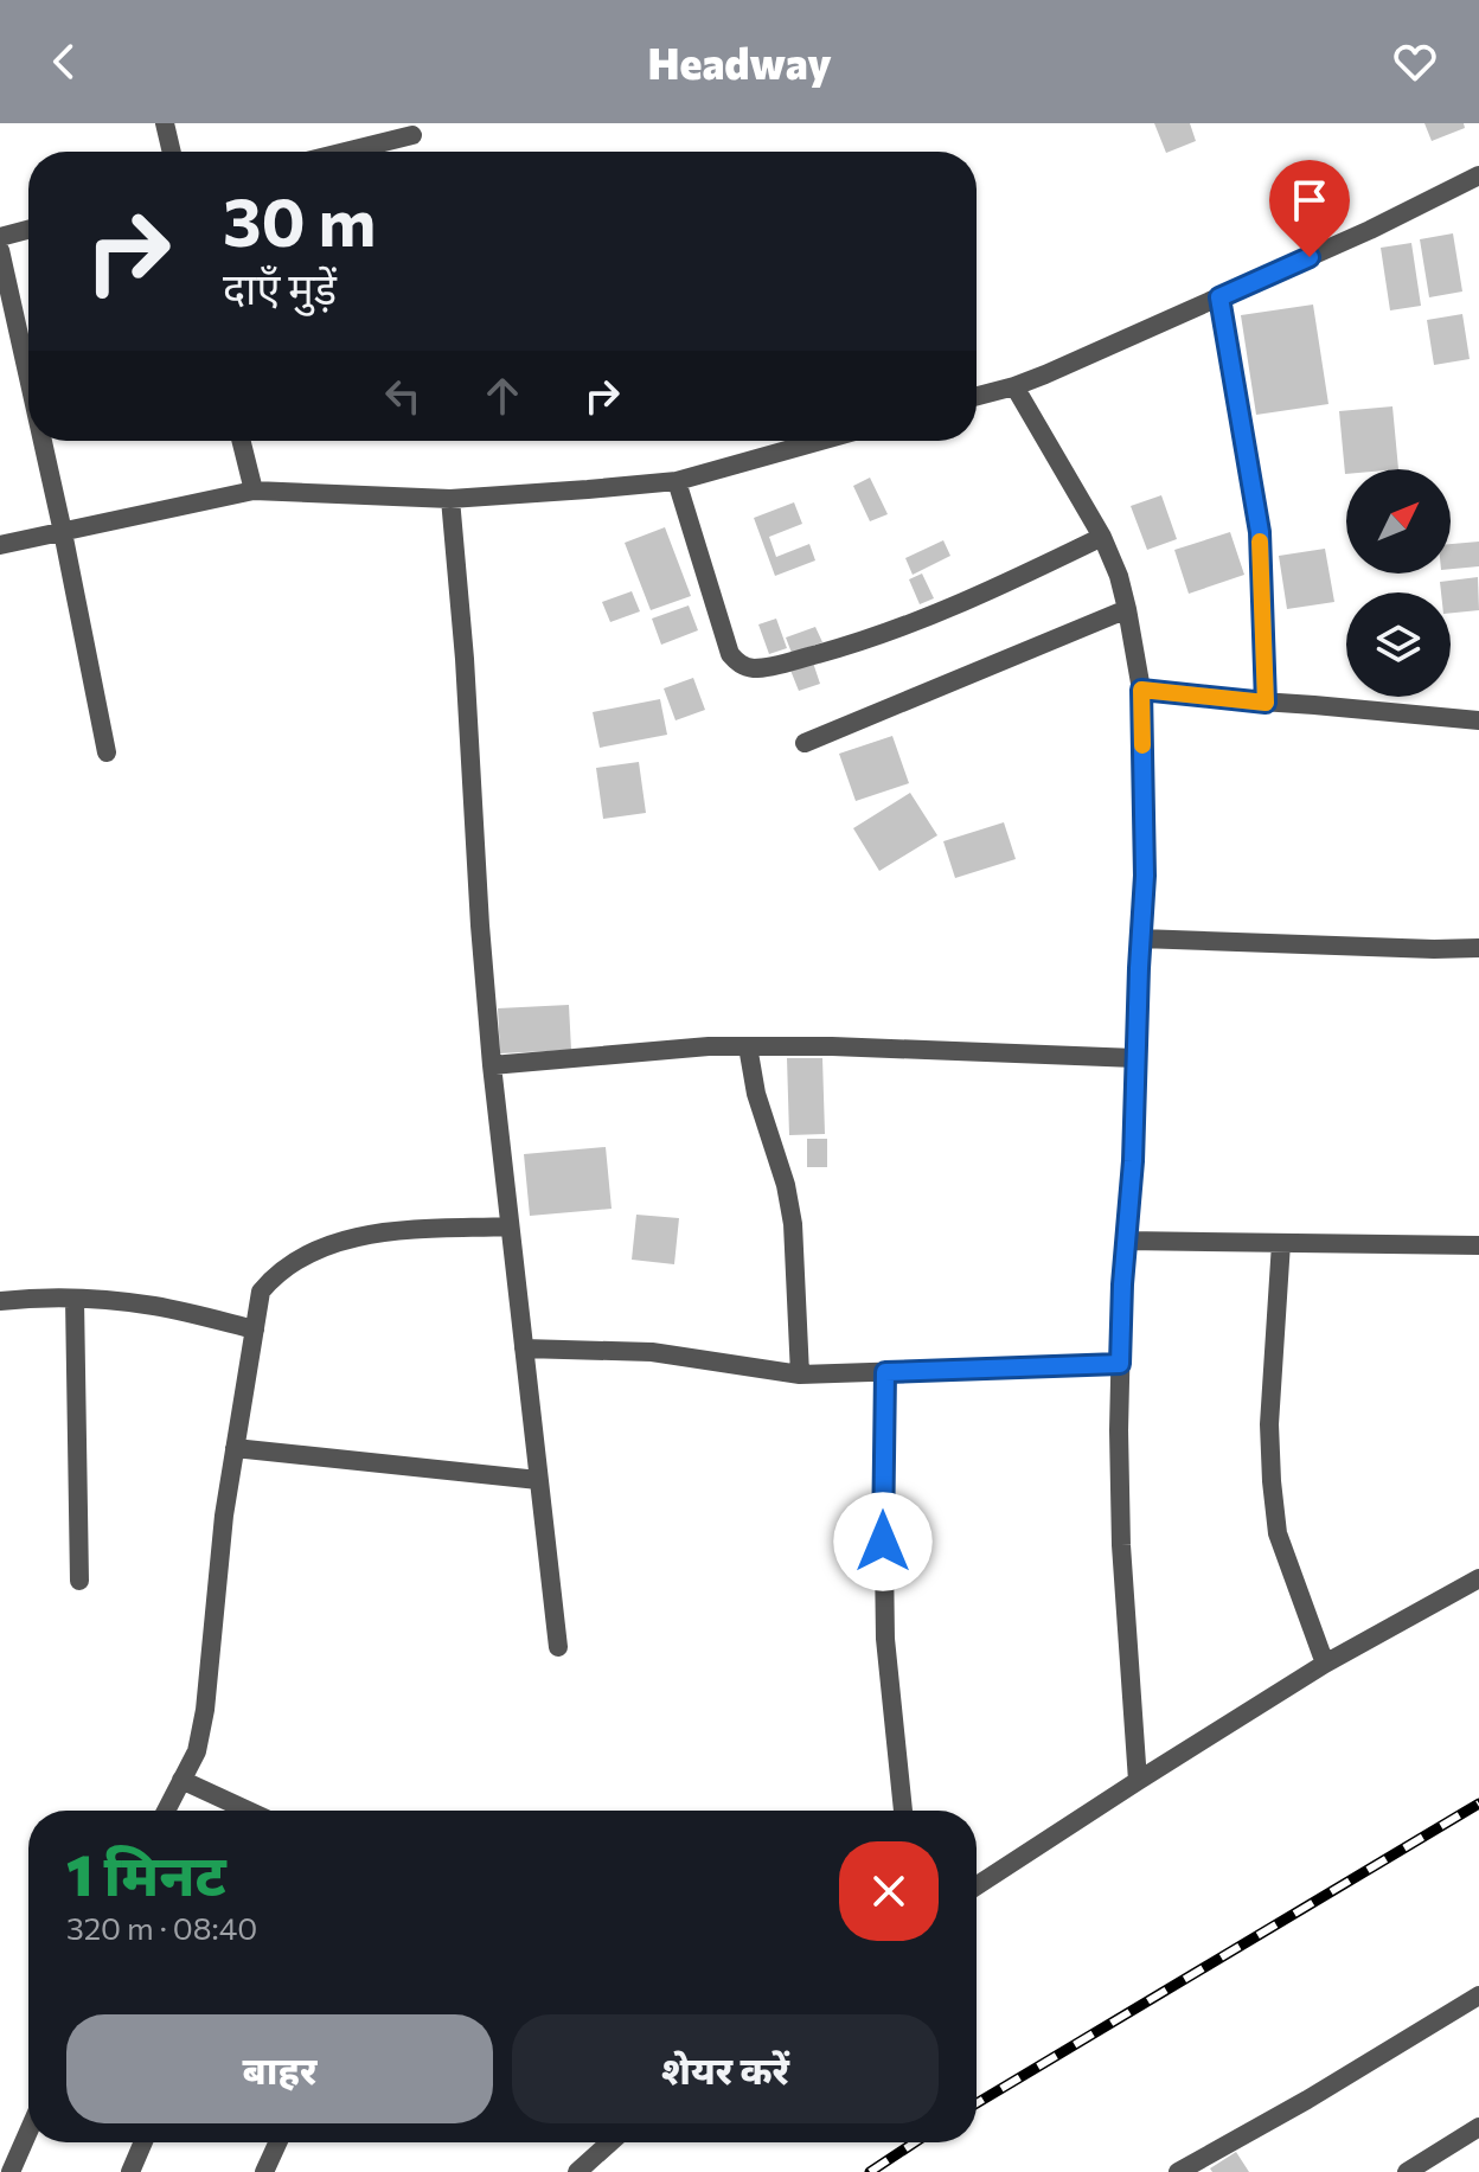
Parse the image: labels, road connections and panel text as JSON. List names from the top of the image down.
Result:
{
  "north": "top right",
  "page": {
    "header": "Headway",
    "turn": ["30 m", "दाएँ मुड़ें"],
    "heading": ["1 मिनट", "320 m · 08:40"],
    "buttons": ["बाहर", "शेयर करें"]
  }
}
